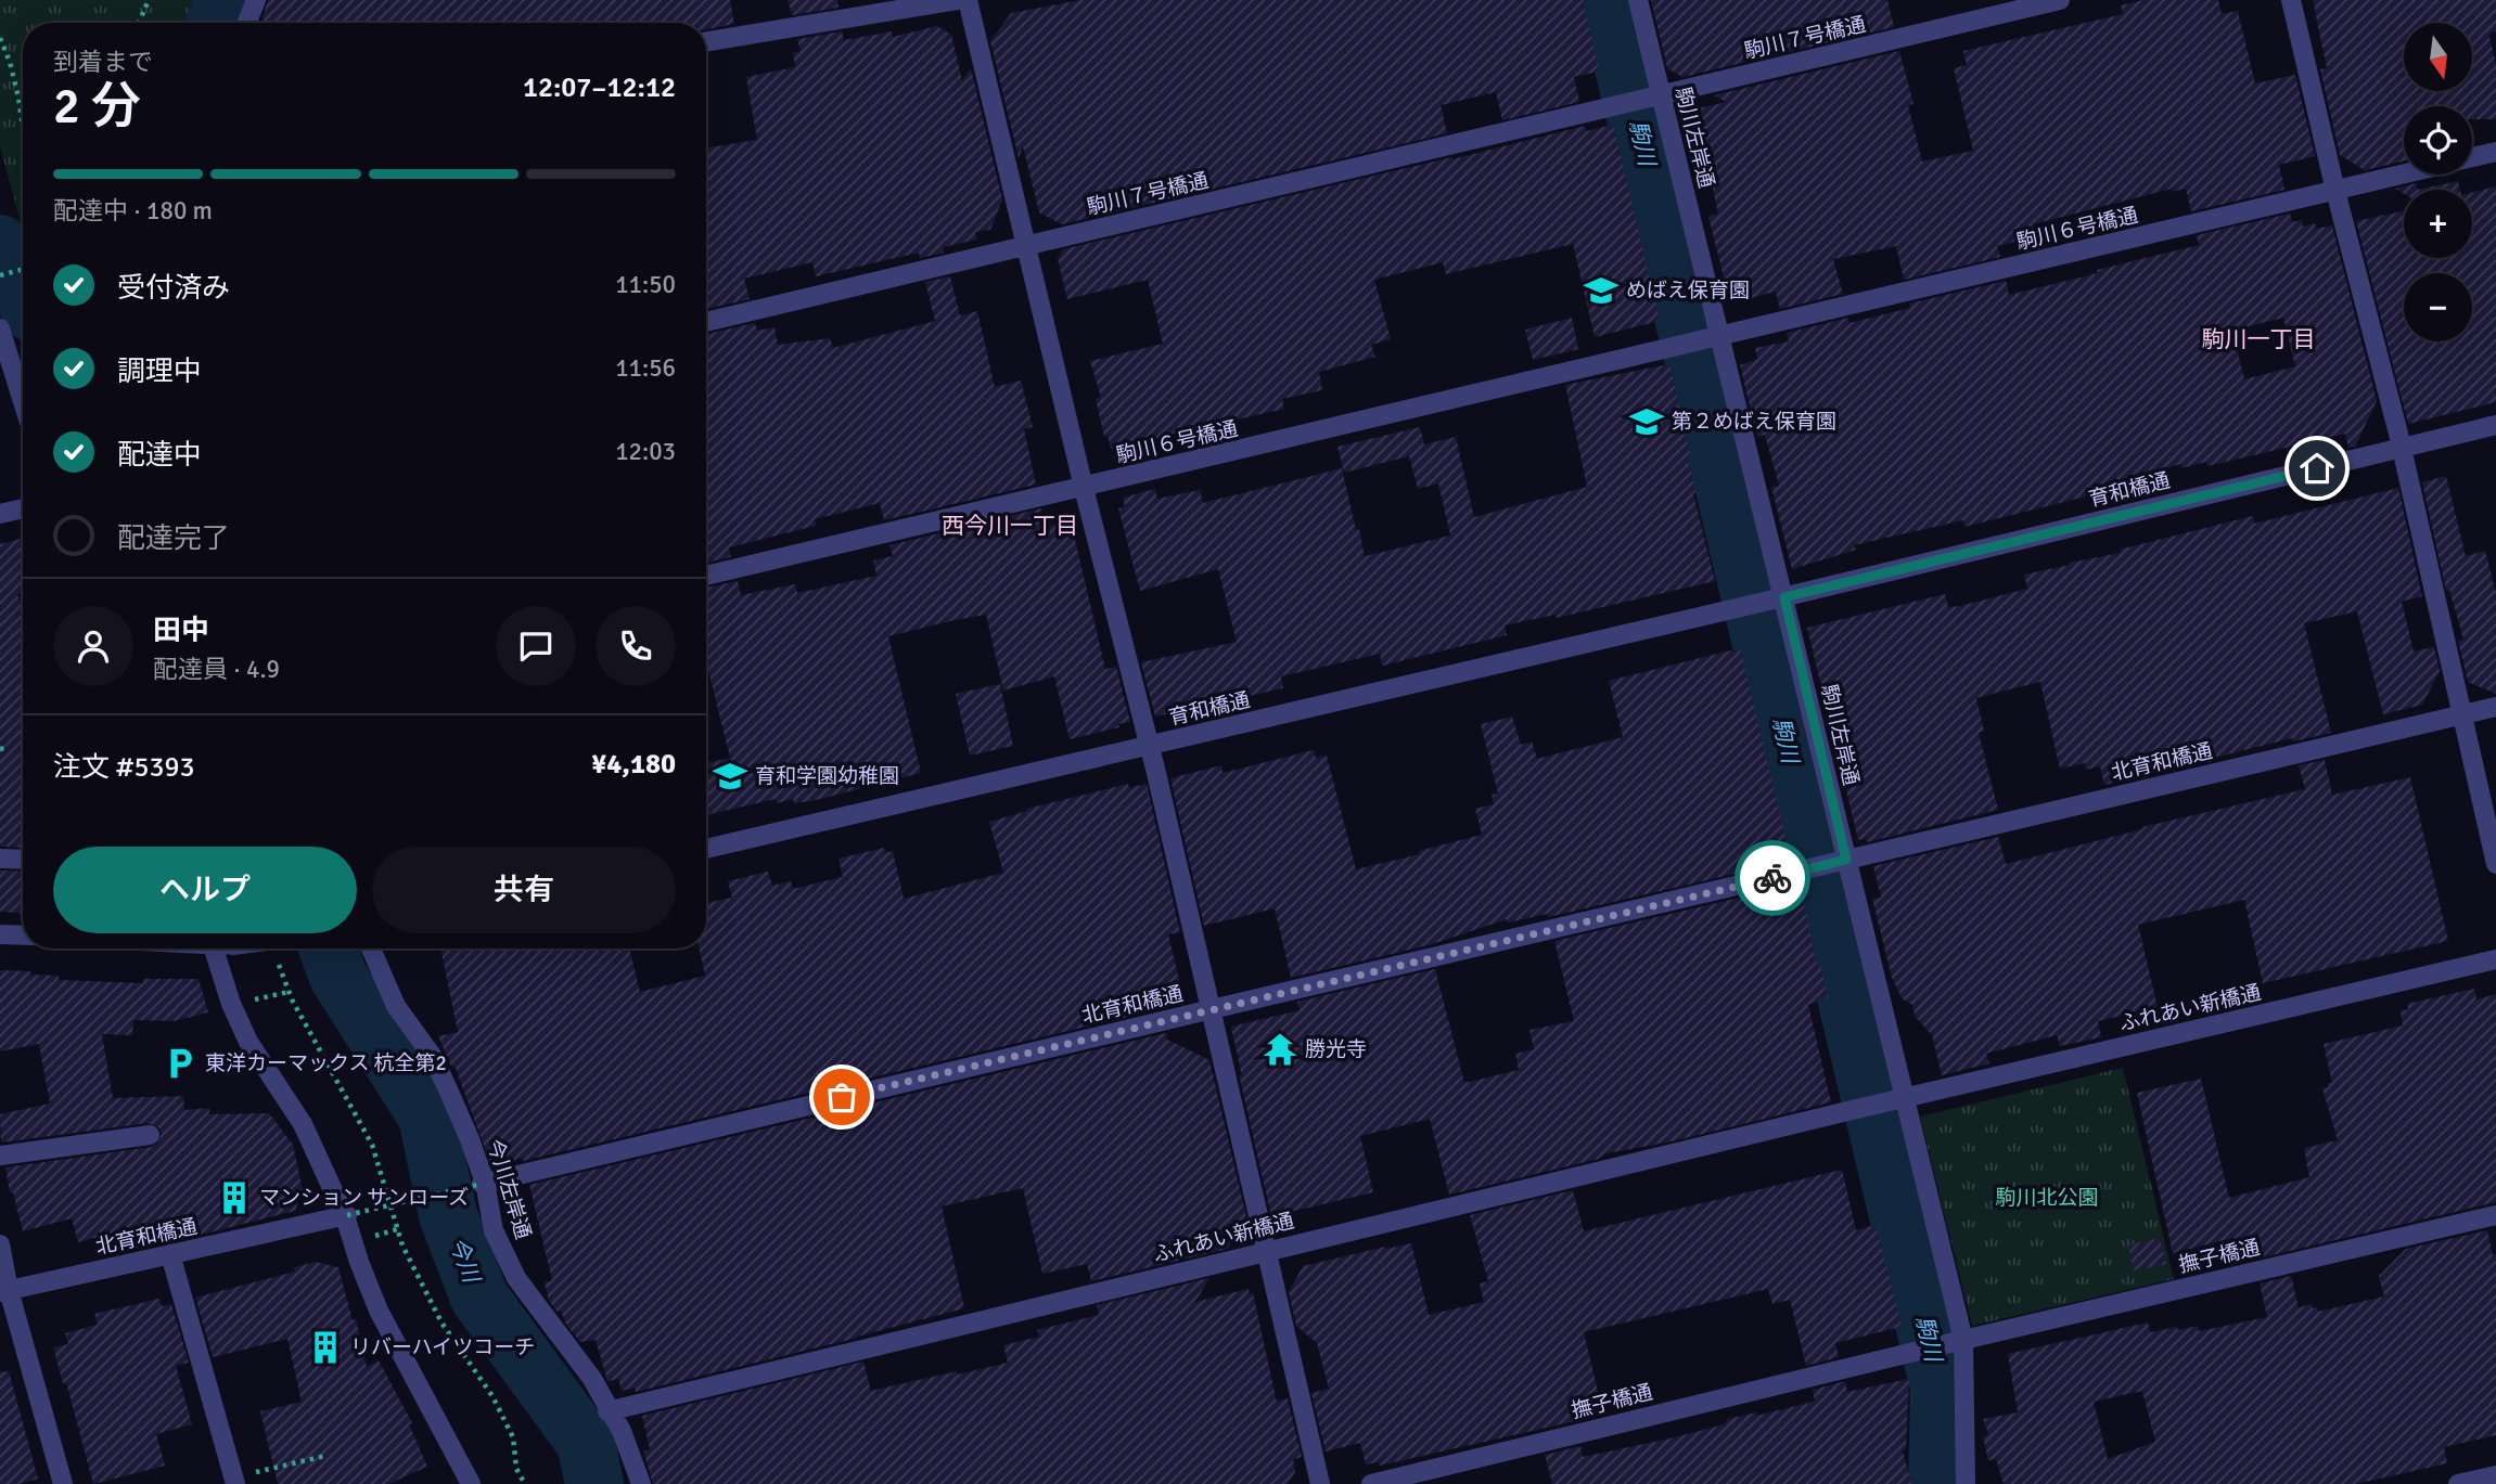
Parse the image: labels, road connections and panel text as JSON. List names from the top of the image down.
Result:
{
  "streets": {
    "street": [
      "駒川７号橋通",
      "駒川左岸通",
      "駒川６号橋通",
      "育和橋通",
      "北育和橋通",
      "ふれあい新橋通",
      "今川左岸通",
      "撫子橋通"
    ]
  },
  "crossings": [
    ["駒川７号橋通", "駒川左岸通"],
    ["駒川左岸通", "駒川６号橋通"],
    ["駒川左岸通", "育和橋通"],
    ["駒川左岸通", "北育和橋通"],
    ["駒川左岸通", "ふれあい新橋通"],
    ["駒川左岸通", "撫子橋通"],
    ["北育和橋通", "今川左岸通"],
    ["ふれあい新橋通", "今川左岸通"]
  ],
  "districts": ["駒川一丁目", "西今川一丁目"],
  "water": ["駒川", "今川"],
  "parks": ["駒川北公園"],
  "places": {
    "school or university": ["めばえ保育園", "第２めばえ保育園", "育和学園幼稚園"],
    "temple": ["勝光寺"],
    "parking": ["東洋カーマックス 杭全第2"],
    "building": ["マンション サンローズ", "リバーハイツコーチ"]
  },
  "north": "bottom",
  "page": {
    "map_buttons": ["+", "−"],
    "heading": ["2 分", "到着まで", "12:07–12:12"],
    "panel": [
      "田中",
      "配達員 · 4.9",
      "注文 #5393",
      "¥4,180"
    ],
    "bar": "配達中 · 180 m",
    "list": [
      ["受付済み", "11:50"],
      ["調理中", "11:56"],
      ["配達中", "12:03"],
      "配達完了"
    ],
    "buttons": ["ヘルプ", "共有"]
  }
}
